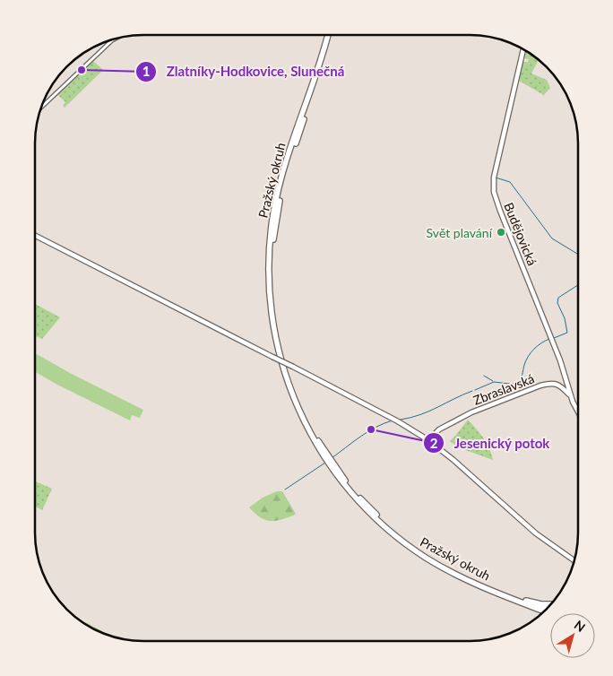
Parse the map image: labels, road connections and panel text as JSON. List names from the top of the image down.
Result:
{
  "streets": {
    "highway": ["Pražský okruh"],
    "main road": ["Budějovická", "Zbraslavská"]
  },
  "crossings": [
    ["Budějovická", "Zbraslavská"]
  ],
  "places": ["Zlatníky-Hodkovice, Slunečná", "Svět plavání", "Jesenický potok"],
  "north": "top right"
}
